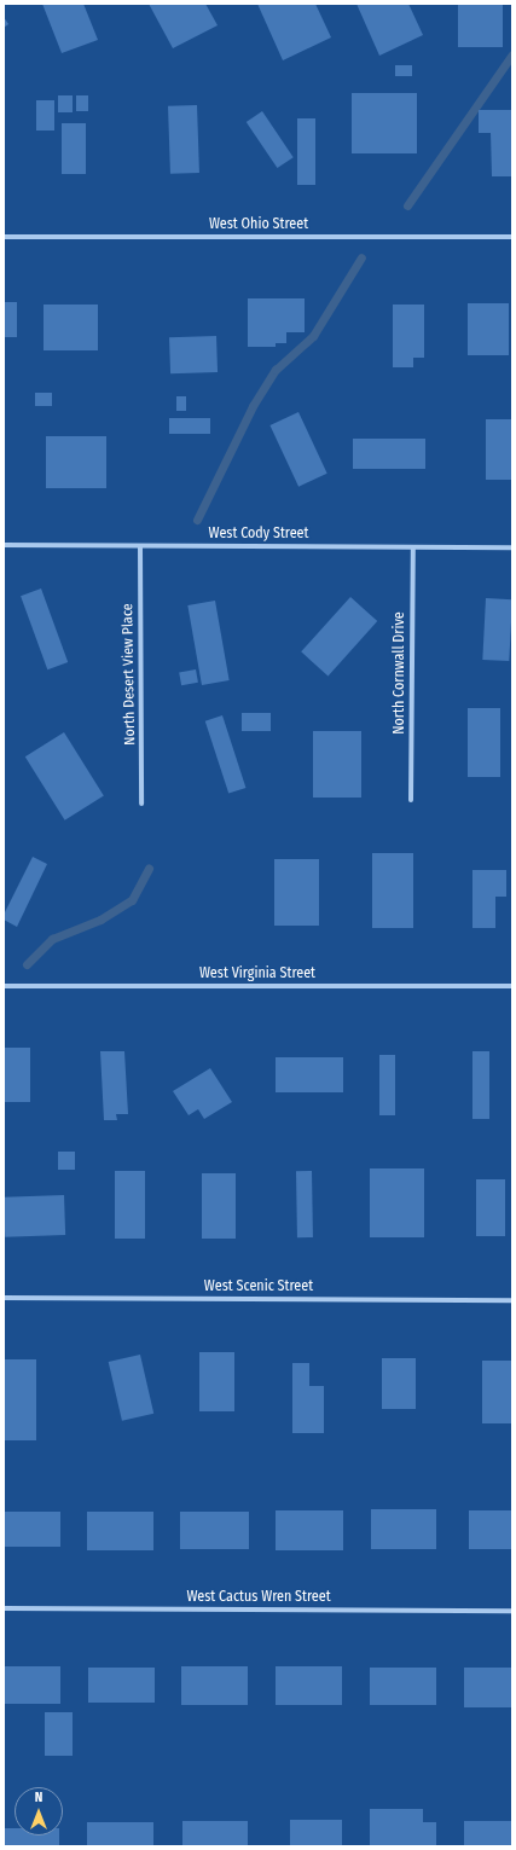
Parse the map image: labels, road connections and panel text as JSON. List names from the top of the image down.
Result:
{
  "streets": {
    "street": [
      "West Ohio Street",
      "West Cody Street",
      "North Cornwall Drive",
      "North Desert View Place",
      "West Virginia Street",
      "West Scenic Street",
      "West Cactus Wren Street"
    ]
  },
  "crossings": [
    ["West Cody Street", "North Cornwall Drive"],
    ["West Cody Street", "North Desert View Place"]
  ],
  "north": "top"
}
